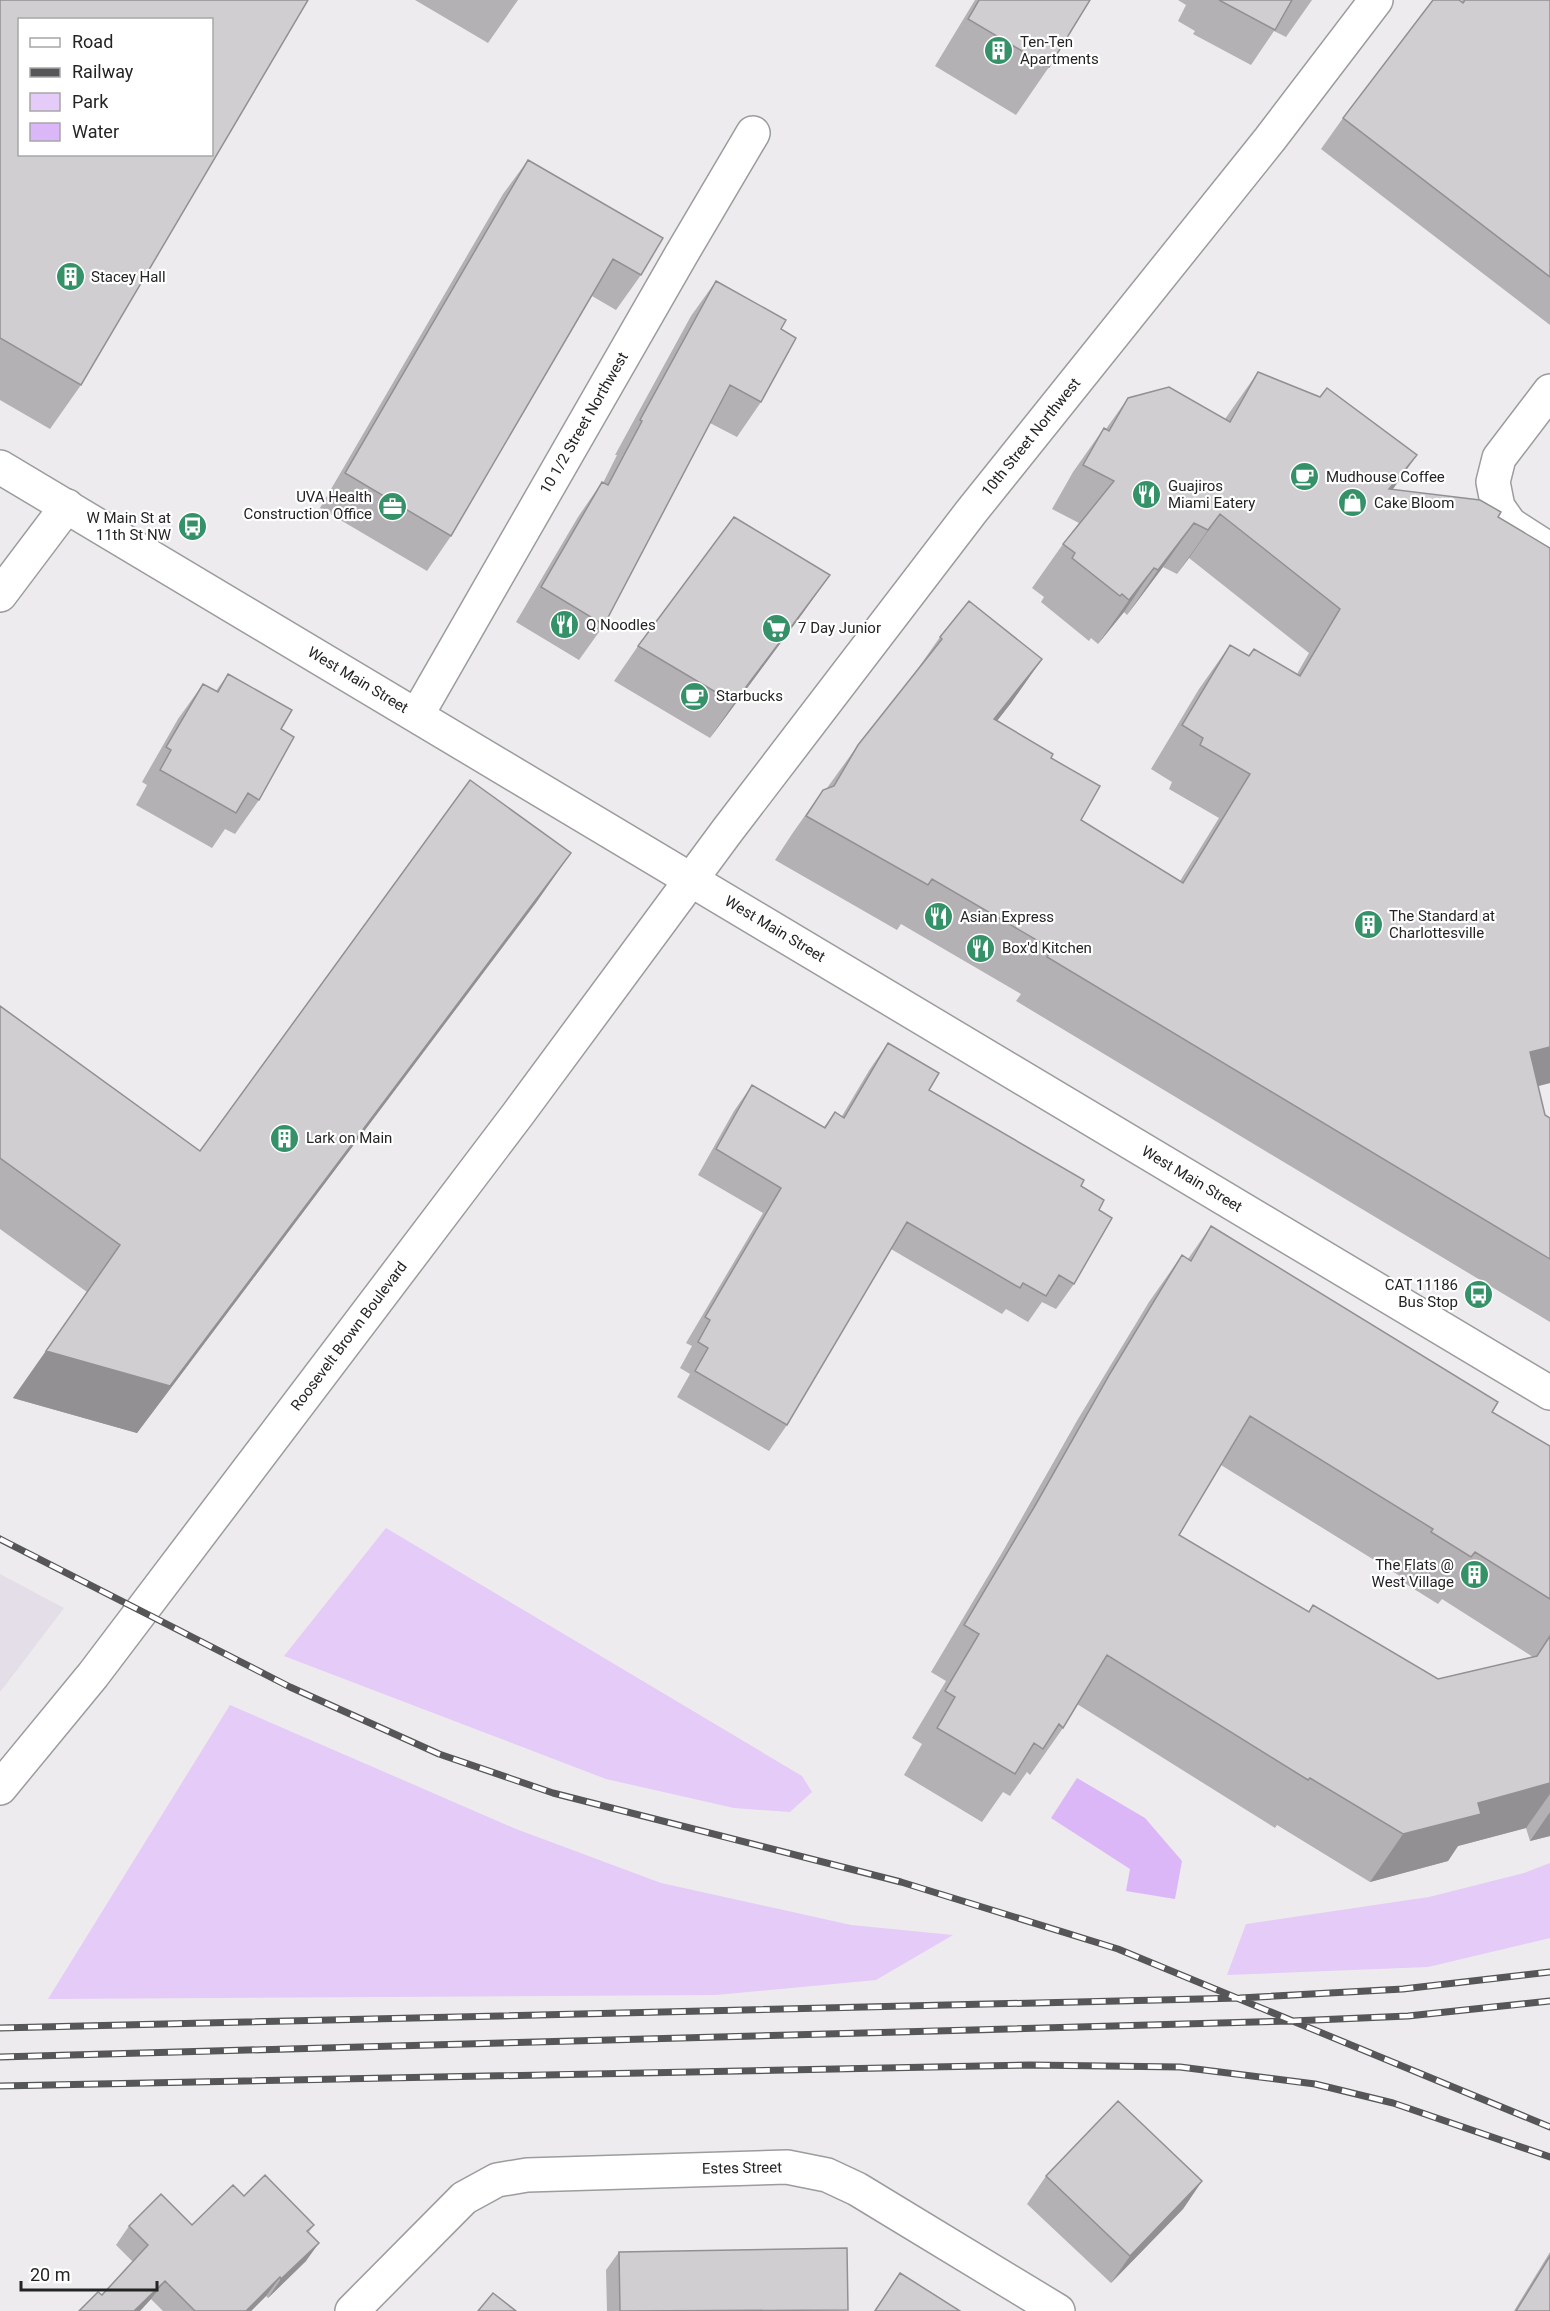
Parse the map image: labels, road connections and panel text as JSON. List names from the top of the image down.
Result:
{
  "streets": {
    "main road": [
      "10 1/2 Street Northwest",
      "10th Street Northwest",
      "West Main Street",
      "Roosevelt Brown Boulevard",
      "Estes Street"
    ]
  },
  "crossings": [
    ["10 1/2 Street Northwest", "West Main Street"],
    ["10th Street Northwest", "West Main Street"],
    ["10th Street Northwest", "Roosevelt Brown Boulevard"],
    ["West Main Street", "Roosevelt Brown Boulevard"]
  ],
  "places": {
    "building": [
      "Ten-Ten Apartments",
      "Stacey Hall",
      "The Standard at Charlottesville",
      "Lark on Main",
      "The Flats @ West Village"
    ],
    "cafe": ["Mudhouse Coffee", "Starbucks"],
    "restaurant": [
      "Guajiros Miami Eatery",
      "Q Noodles",
      "Asian Express",
      "Box'd Kitchen"
    ],
    "shop": ["Cake Bloom"],
    "office": ["UVA Health Construction Office"],
    "bus stop": ["W Main St at 11th St NW", "CAT 11186 Bus Stop"],
    "supermarket": ["7 Day Junior"]
  },
  "legend": [
    "Road",
    "Railway",
    "Park",
    "Water"
  ],
  "scale_bar": "20 m"
}
